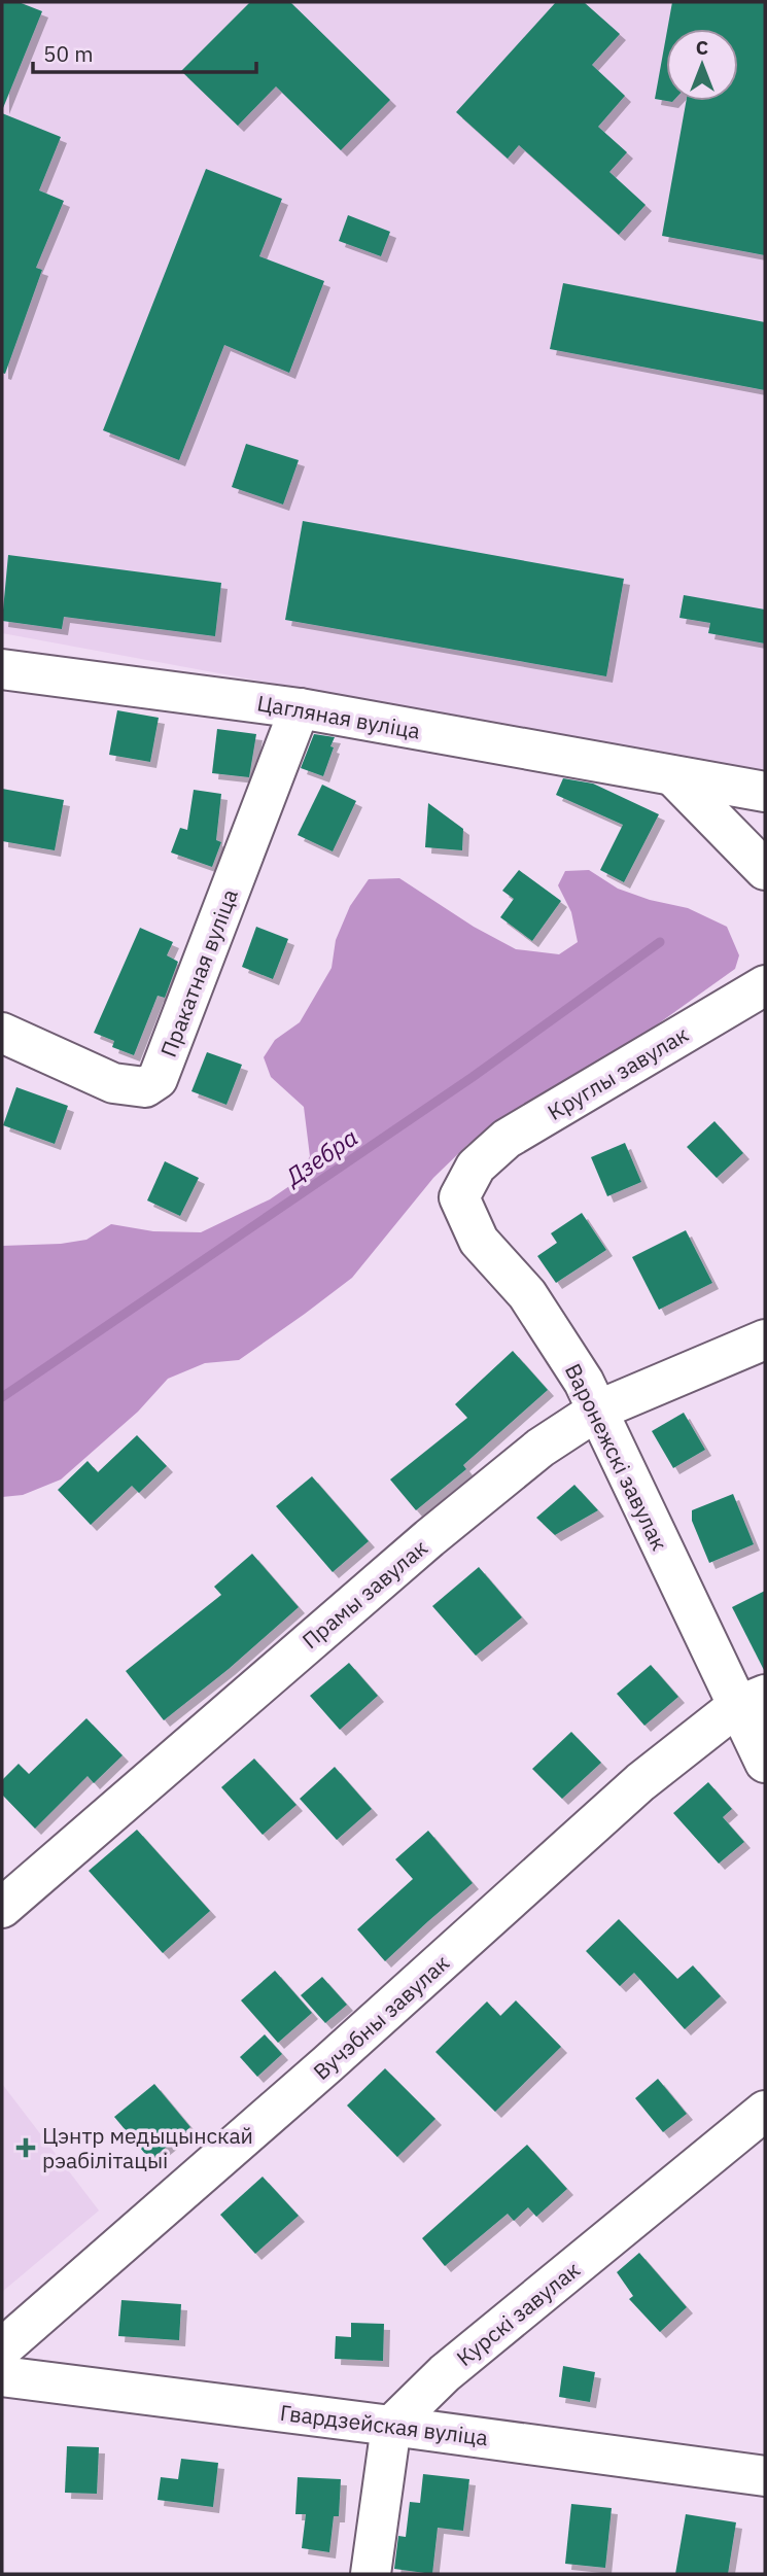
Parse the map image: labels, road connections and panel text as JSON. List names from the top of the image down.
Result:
{
  "streets": {
    "street": [
      "Цагляная вуліца",
      "Пракатная вуліца",
      "Круглы завулак",
      "Варонежскі завулак",
      "Прамы завулак",
      "Вучэбны завулак",
      "Курскі завулак",
      "Гвардзейская вуліца"
    ]
  },
  "crossings": [
    ["Цагляная вуліца", "Пракатная вуліца"],
    ["Круглы завулак", "Варонежскі завулак"],
    ["Варонежскі завулак", "Прамы завулак"],
    ["Варонежскі завулак", "Вучэбны завулак"],
    ["Курскі завулак", "Гвардзейская вуліца"]
  ],
  "water": ["Дзебра"],
  "places": {
    "health": ["Цэнтр медыцынскай рэабілітацыі"]
  },
  "scale_bar": "50 m",
  "north": "top"
}
